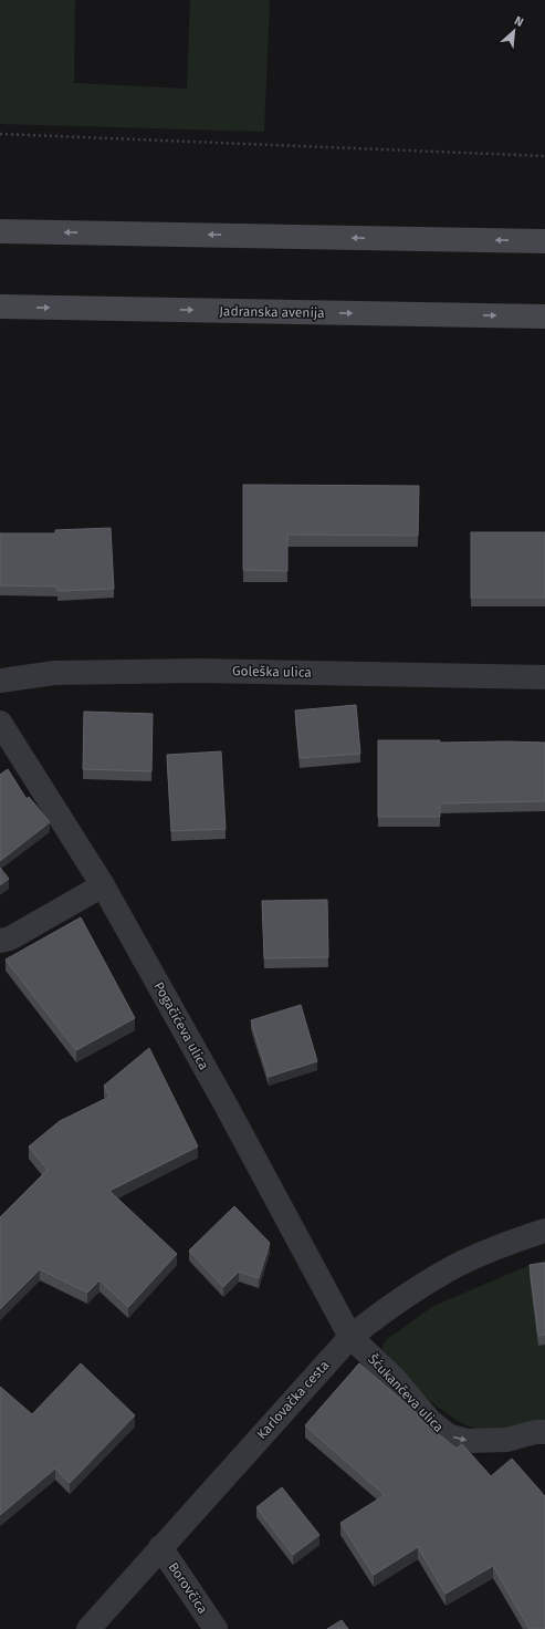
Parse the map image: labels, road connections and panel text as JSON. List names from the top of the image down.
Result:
{
  "streets": {
    "main road": ["Jadranska avenija"],
    "street": [
      "Goleška ulica",
      "Pogačićeva ulica",
      "Šćukančeva ulica",
      "Karlovačka cesta",
      "Borovčica"
    ]
  },
  "crossings": [
    ["Pogačićeva ulica", "Šćukančeva ulica"],
    ["Pogačićeva ulica", "Karlovačka cesta"],
    ["Šćukančeva ulica", "Karlovačka cesta"],
    ["Karlovačka cesta", "Borovčica"]
  ],
  "one_way": ["Šćukančeva ulica"],
  "north": "top right"
}
